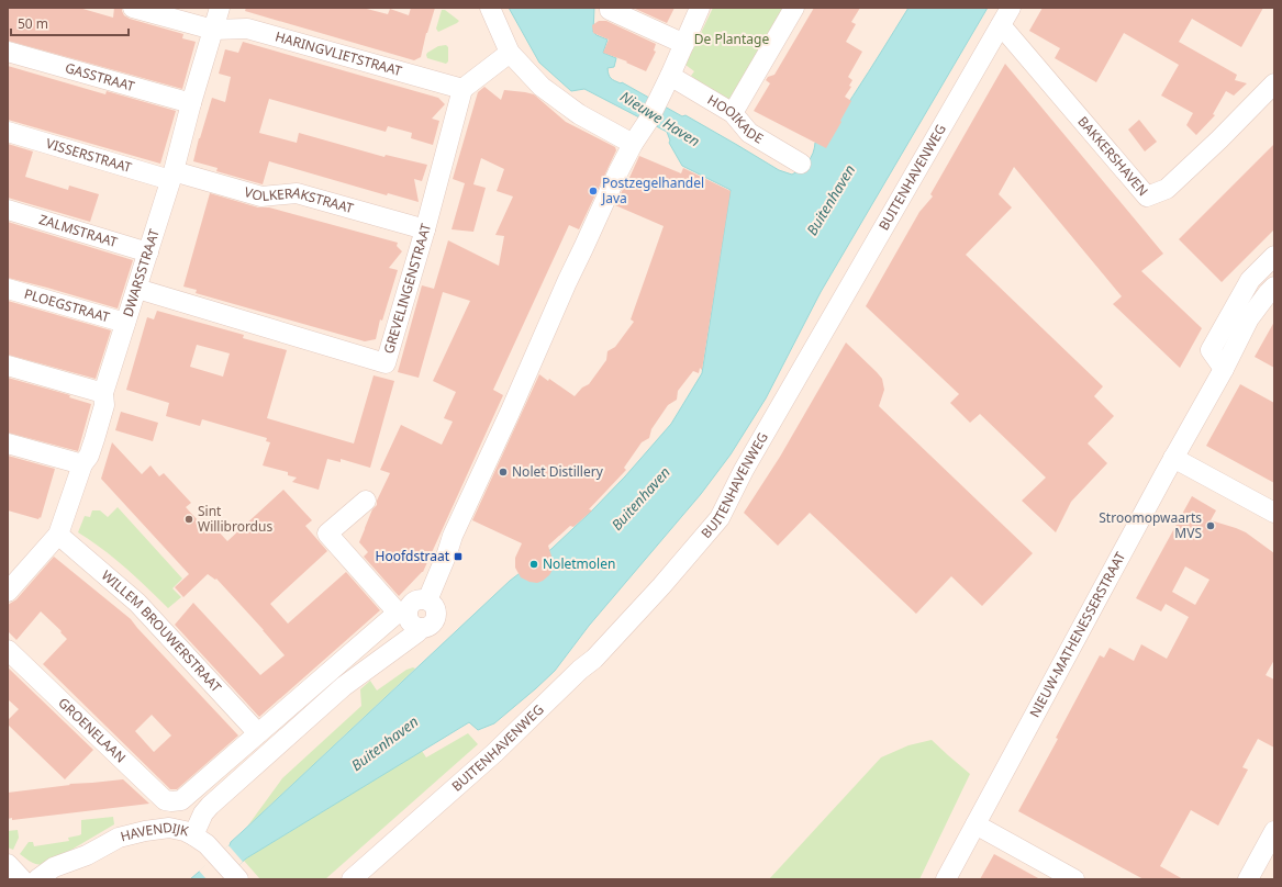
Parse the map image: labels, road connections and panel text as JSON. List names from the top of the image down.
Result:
{
  "streets": {
    "street": [
      "HARINGVLIETSTRAAT",
      "GASSTRAAT",
      "HOOIKADE",
      "BAKKERSHAVEN",
      "VISSERSTRAAT",
      "BUITENHAVENWEG",
      "VOLKERAKSTRAAT",
      "ZALMSTRAAT",
      "DWARSSTRAAT",
      "GREVELINGENSTRAAT",
      "PLOEGSTRAAT",
      "WILLEM BROUWERSTRAAT",
      "NIEUW-MATHENESSERSTRAAT",
      "GROENELAAN",
      "HAVENDIJK"
    ]
  },
  "crossings": [
    ["HARINGVLIETSTRAAT", "DWARSSTRAAT"],
    ["HARINGVLIETSTRAAT", "GREVELINGENSTRAAT"],
    ["GASSTRAAT", "DWARSSTRAAT"],
    ["BAKKERSHAVEN", "BUITENHAVENWEG"],
    ["VISSERSTRAAT", "VOLKERAKSTRAAT"],
    ["VISSERSTRAAT", "DWARSSTRAAT"],
    ["VOLKERAKSTRAAT", "DWARSSTRAAT"],
    ["VOLKERAKSTRAAT", "GREVELINGENSTRAAT"],
    ["ZALMSTRAAT", "DWARSSTRAAT"],
    ["DWARSSTRAAT", "GREVELINGENSTRAAT"],
    ["DWARSSTRAAT", "PLOEGSTRAAT"],
    ["DWARSSTRAAT", "WILLEM BROUWERSTRAAT"],
    ["WILLEM BROUWERSTRAAT", "GROENELAAN"]
  ],
  "water": ["Nieuwe Haven", "Buitenhaven"],
  "parks": ["De Plantage"],
  "places": {
    "other": [
      "Postzegelhandel Java",
      "Nolet Distillery",
      "Sint Willibrordus",
      "Stroomopwaarts MVS",
      "Noletmolen"
    ],
    "transit": ["Hoofdstraat"]
  },
  "scale_bar": "50 m"
}
